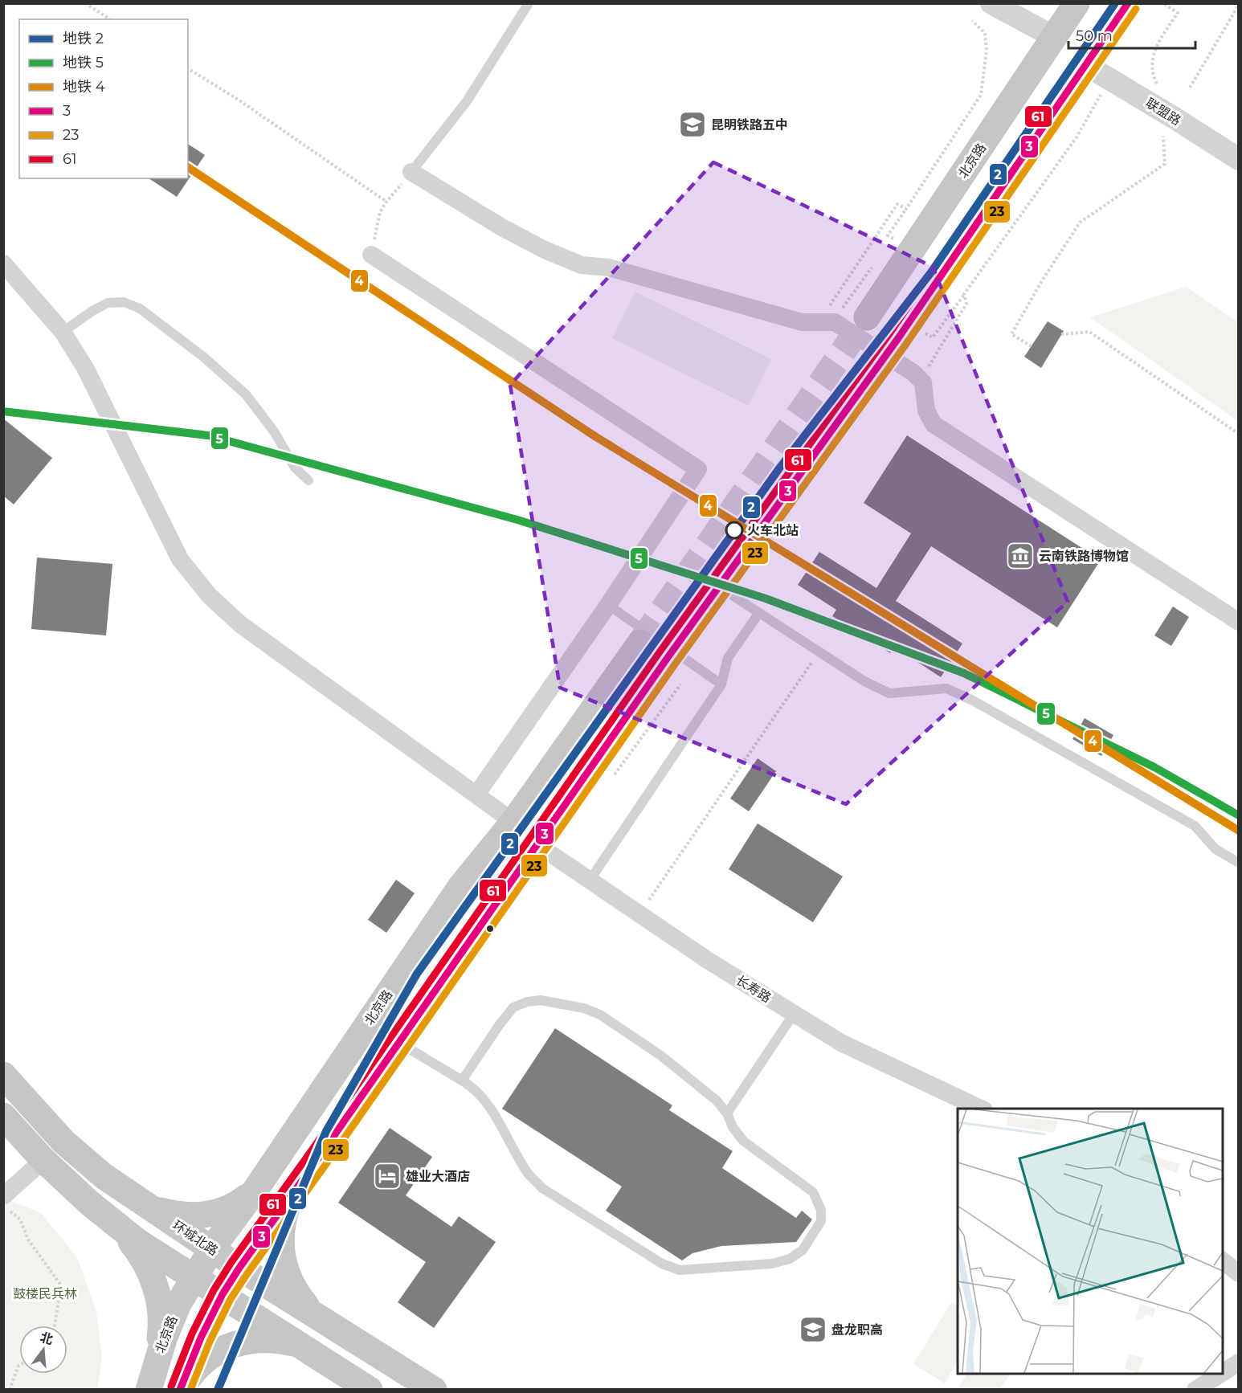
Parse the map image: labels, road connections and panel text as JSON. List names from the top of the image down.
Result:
{
  "streets": {
    "main road": ["北京路", "环城北路"],
    "street": ["联盟路", "长寿路"]
  },
  "crossings": [
    ["北京路", "环城北路"]
  ],
  "parks": ["鼓楼民兵林"],
  "places": {
    "school or university": ["昆明铁路五中", "盘龙职高"],
    "other": ["火车北站"],
    "museum": ["云南铁路博物馆"],
    "hotel": ["雄业大酒店"]
  },
  "lines": [
    "metro line 2",
    "transit line 3",
    "transit line 61",
    "transit line 23",
    "metro line 4",
    "metro line 5"
  ],
  "legend": [
    "地铁 2",
    "地铁 5",
    "地铁 4",
    "3",
    "23",
    "61"
  ],
  "scale_bar": "50 m",
  "north": "top"
}
